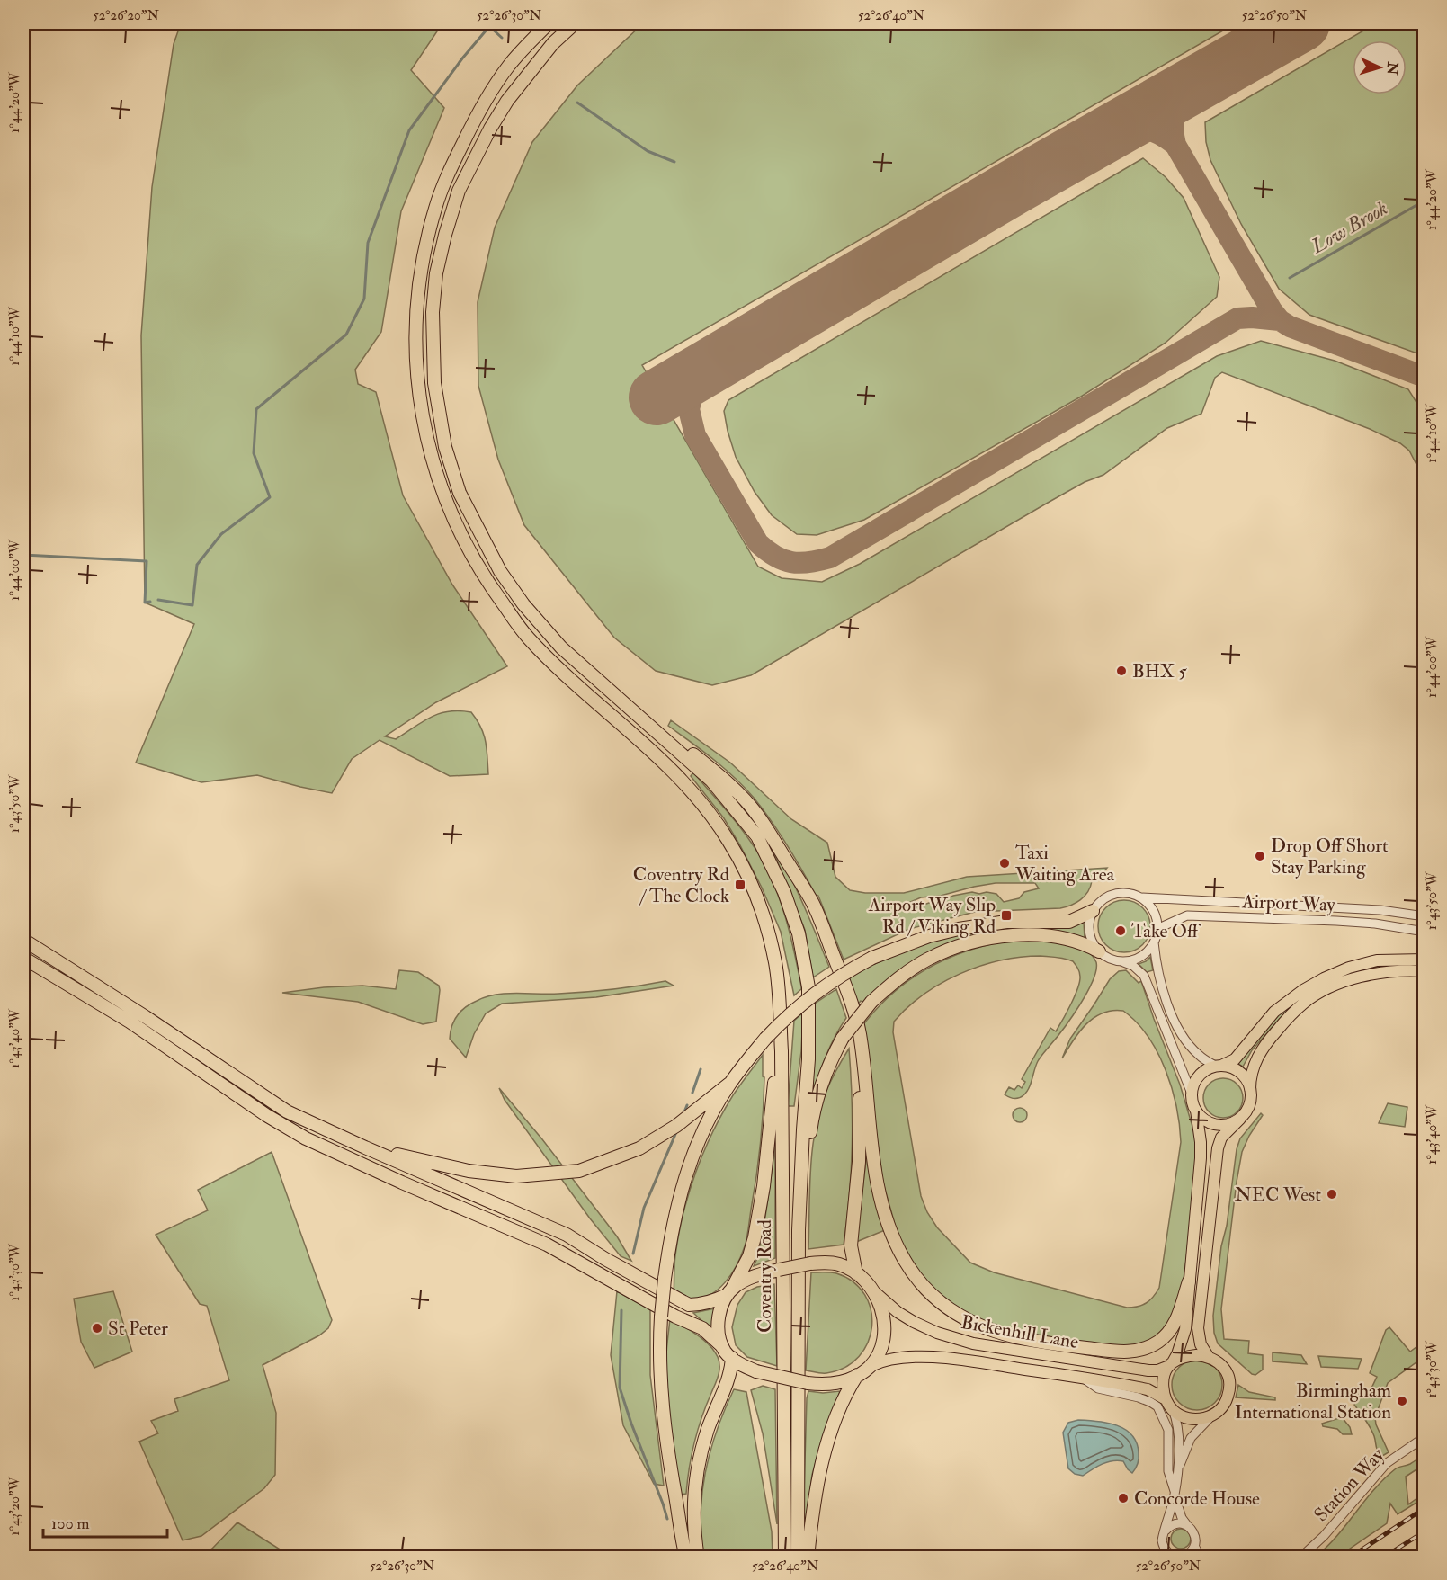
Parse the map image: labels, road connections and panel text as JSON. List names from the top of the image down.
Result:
{
  "streets": {
    "highway": ["Coventry Road"],
    "main road": ["Bickenhill Lane"],
    "street": ["Airport Way", "Station Way"]
  },
  "water": ["Low Brook"],
  "places": {
    "other": [
      "BHX 5",
      "Drop Off Short Stay Parking",
      "Taxi Waiting Area",
      "Take Off",
      "NEC West",
      "St Peter",
      "Birmingham International Station",
      "Concorde House"
    ],
    "transit": ["Coventry Rd / The Clock", "Airport Way Slip Rd / Viking Rd"]
  },
  "scale_bar": "100 m",
  "north": "right",
  "coordinates": [
    "52°26'20\"N",
    "52°26'30\"N",
    "52°26'40\"N",
    "52°26'50\"N",
    "1°44'20\"W",
    "1°44'10\"W",
    "1°44'00\"W",
    "1°43'50\"W",
    "1°43'40\"W",
    "1°43'30\"W",
    "1°43'20\"W"
  ]
}
